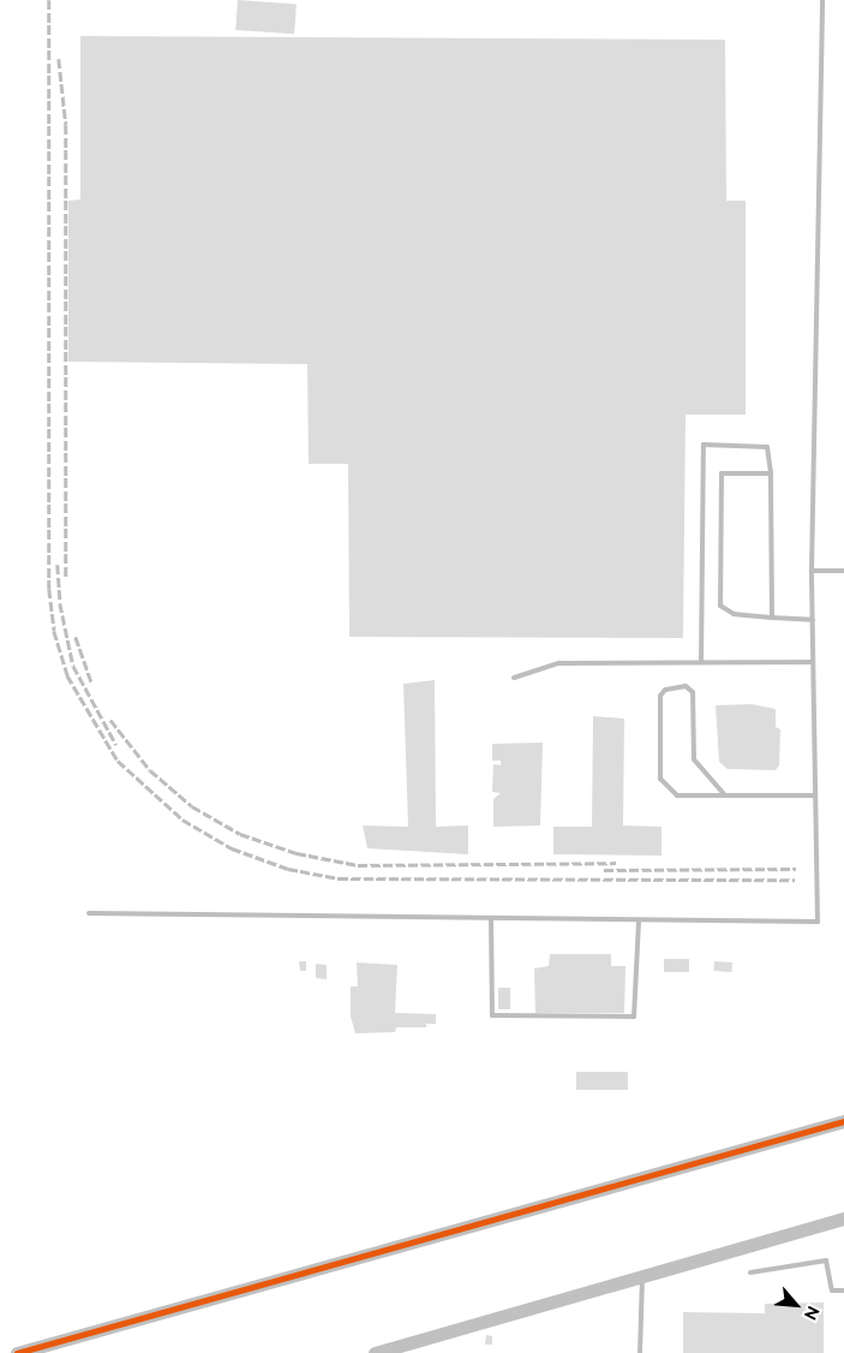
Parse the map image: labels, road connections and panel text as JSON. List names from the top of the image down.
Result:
{
  "north": "bottom right"
}
